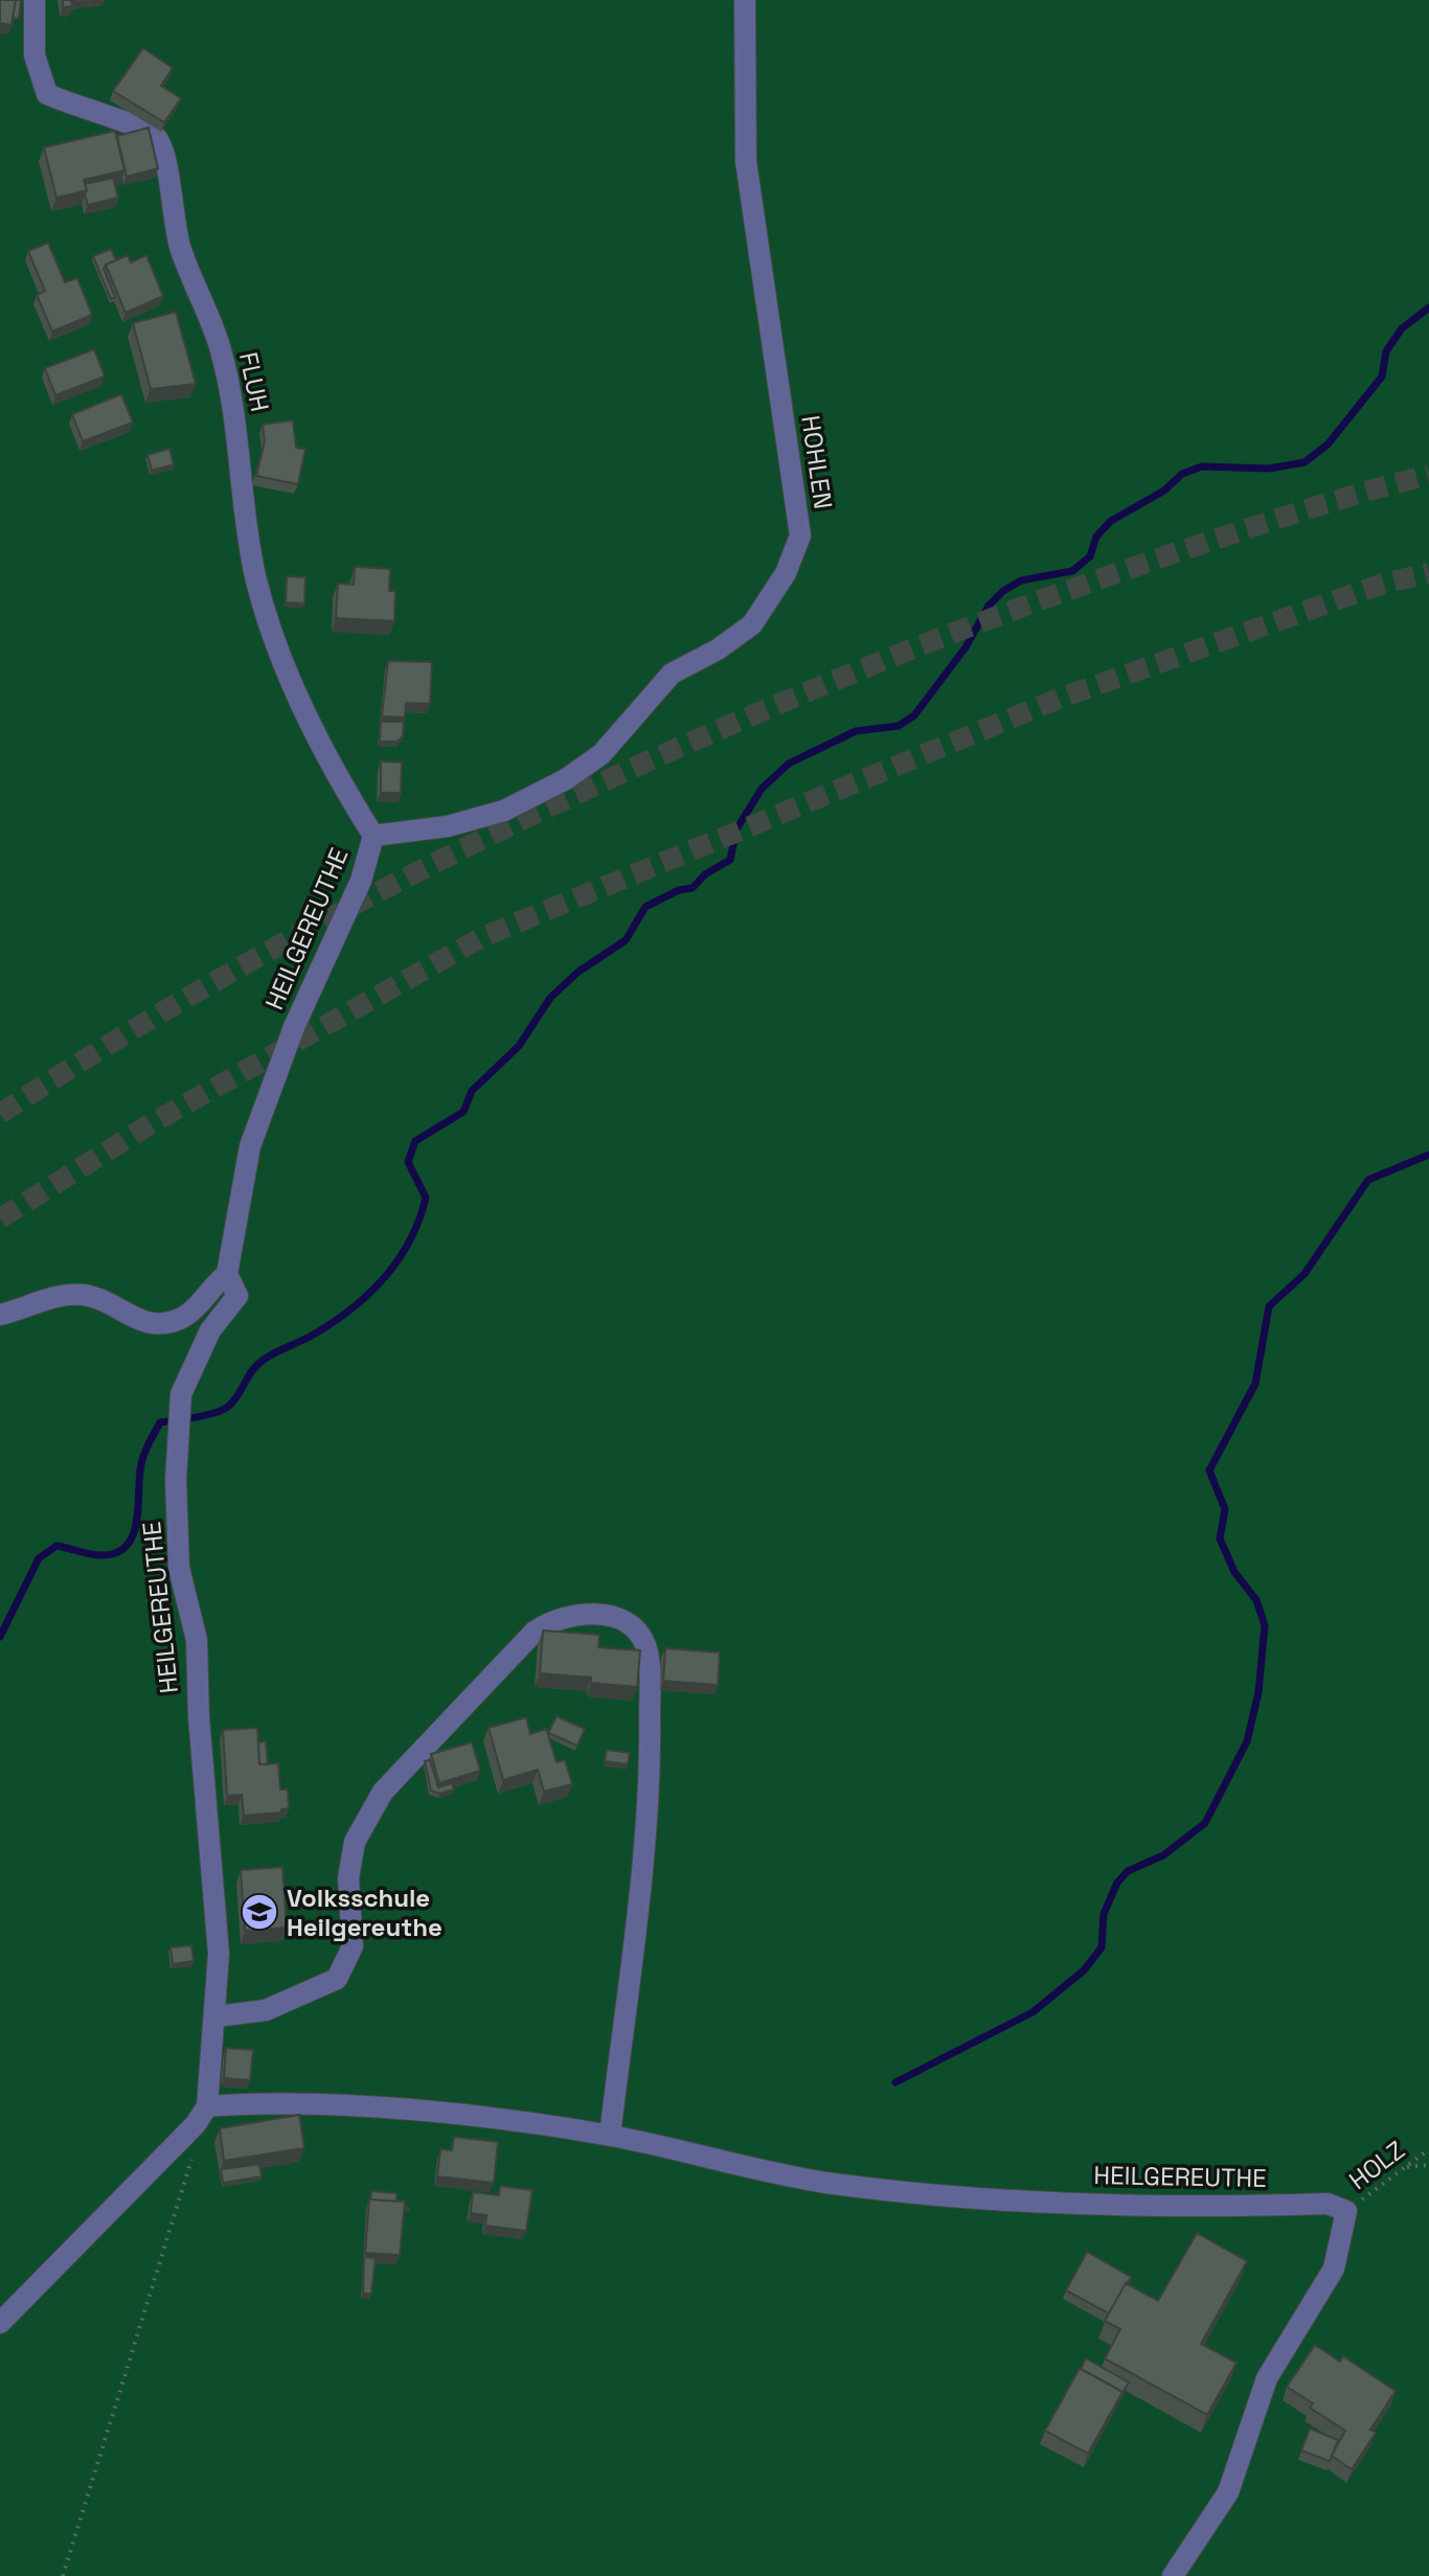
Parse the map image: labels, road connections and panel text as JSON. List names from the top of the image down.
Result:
{
  "streets": {
    "street": ["FLUH", "HOHLEN", "HEILGEREUTHE"],
    "path": ["HOLZ"]
  },
  "crossings": [
    ["FLUH", "HOHLEN"],
    ["FLUH", "HEILGEREUTHE"],
    ["HOHLEN", "HEILGEREUTHE"],
    ["HEILGEREUTHE", "HOLZ"]
  ],
  "places": {
    "school or university": ["Volksschule Heilgereuthe"]
  }
}
